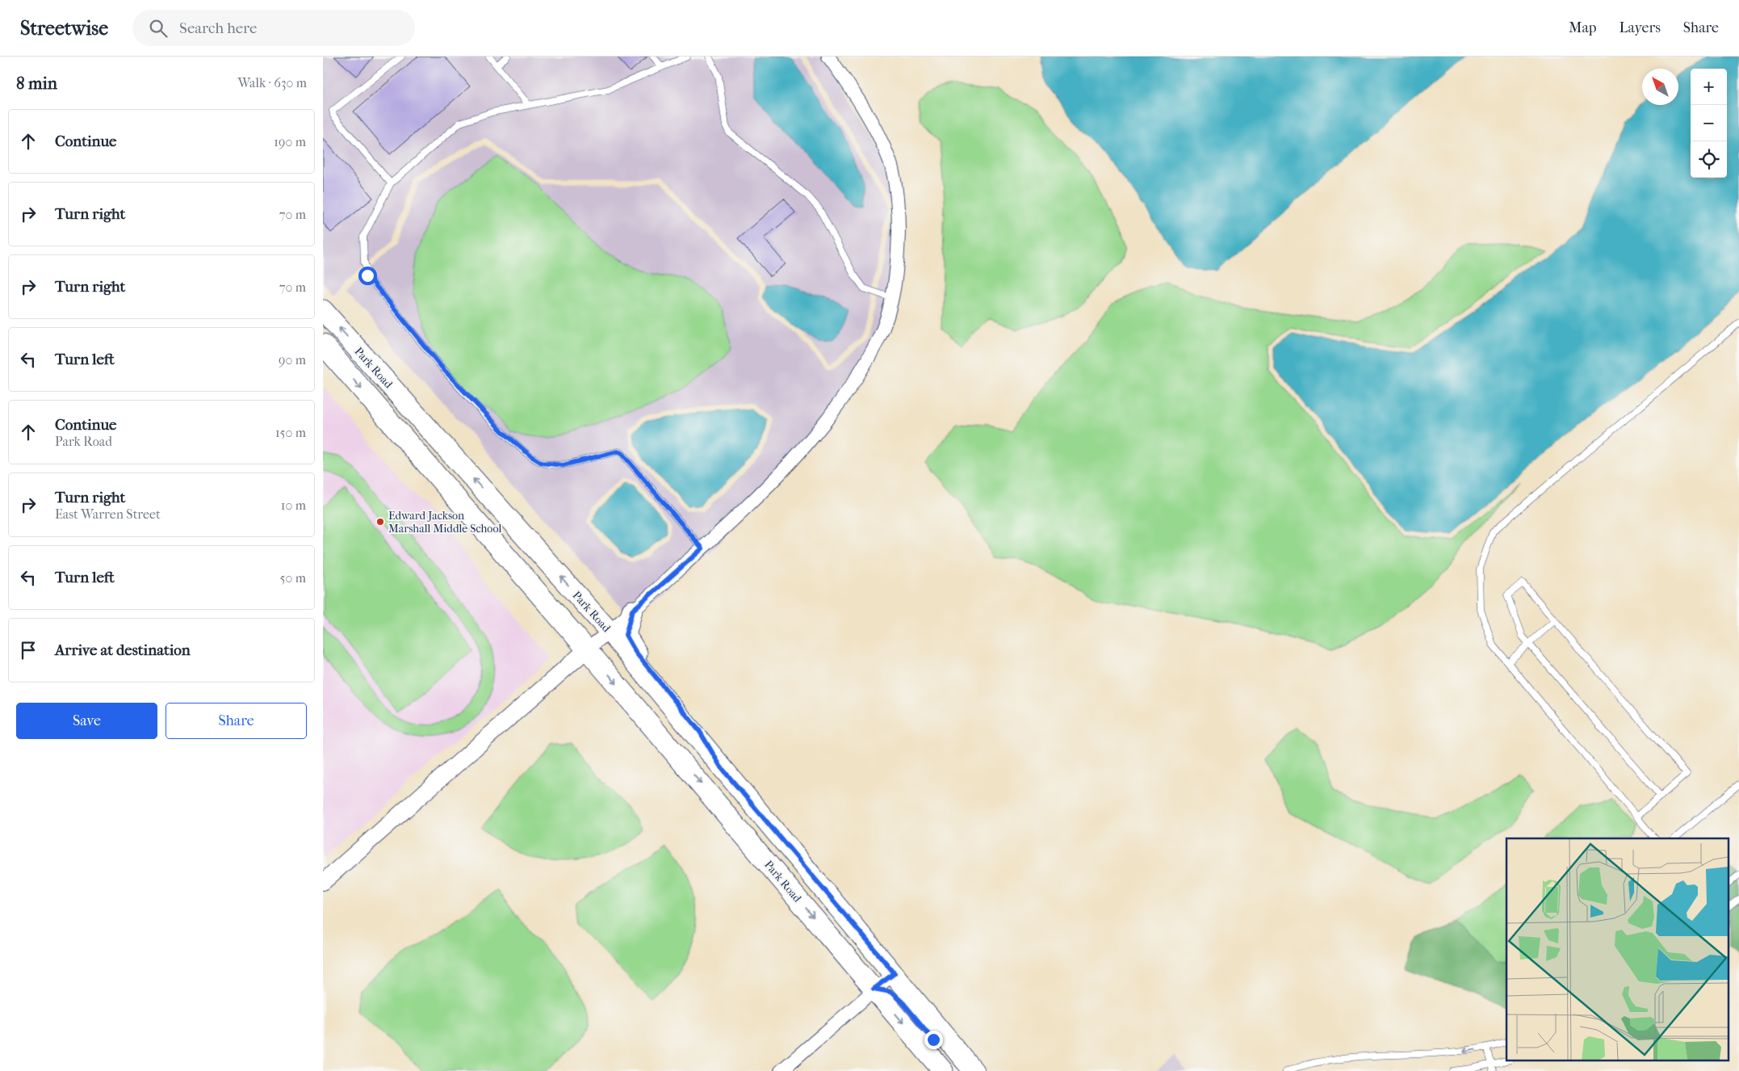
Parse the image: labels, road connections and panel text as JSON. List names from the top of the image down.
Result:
{
  "streets": {
    "main road": ["Park Road"]
  },
  "places": ["Edward Jackson Marshall Middle School"],
  "north": "top left",
  "page": {
    "header": "Streetwise",
    "search": "Search here",
    "nav": ["Map", "Layers", "Share"],
    "heading": ["8 min", "Walk · 630 m"],
    "map_buttons": ["+", "−"],
    "list": [
      ["Continue", "190 m"],
      ["Turn right", "70 m"],
      ["Turn right", "70 m"],
      ["Turn left", "90 m"],
      ["Continue", "Park Road", "150 m"],
      ["Turn right", "East Warren Street", "10 m"],
      ["Turn left", "50 m"],
      "Arrive at destination"
    ],
    "buttons": ["Save", "Share"]
  }
}
